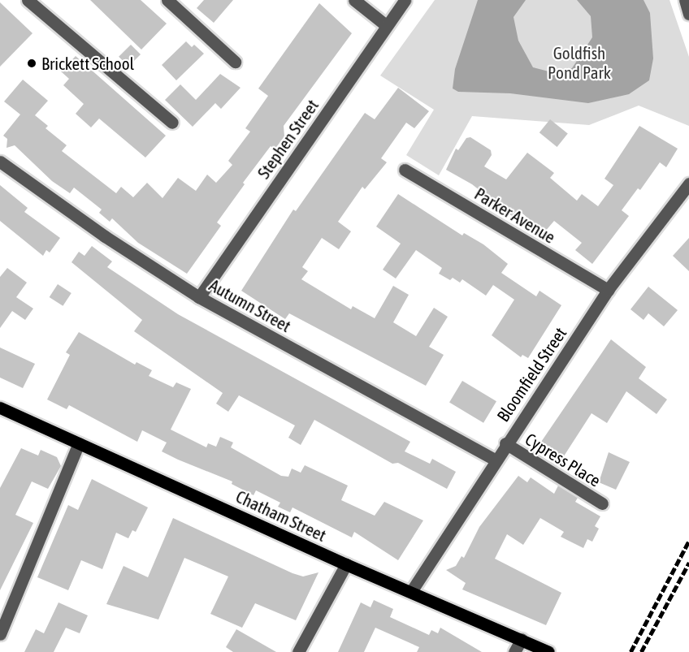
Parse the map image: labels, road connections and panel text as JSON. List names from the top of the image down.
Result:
{
  "streets": {
    "main road": ["Chatham Street"],
    "street": [
      "Stephen Street",
      "Parker Avenue",
      "Autumn Street",
      "Bloomfield Street",
      "Cypress Place"
    ]
  },
  "crossings": [
    ["Stephen Street", "Autumn Street"],
    ["Parker Avenue", "Bloomfield Street"],
    ["Autumn Street", "Bloomfield Street"],
    ["Bloomfield Street", "Cypress Place"],
    ["Bloomfield Street", "Chatham Street"]
  ],
  "parks": ["Goldfish Pond Park"],
  "places": ["Brickett School"]
}
